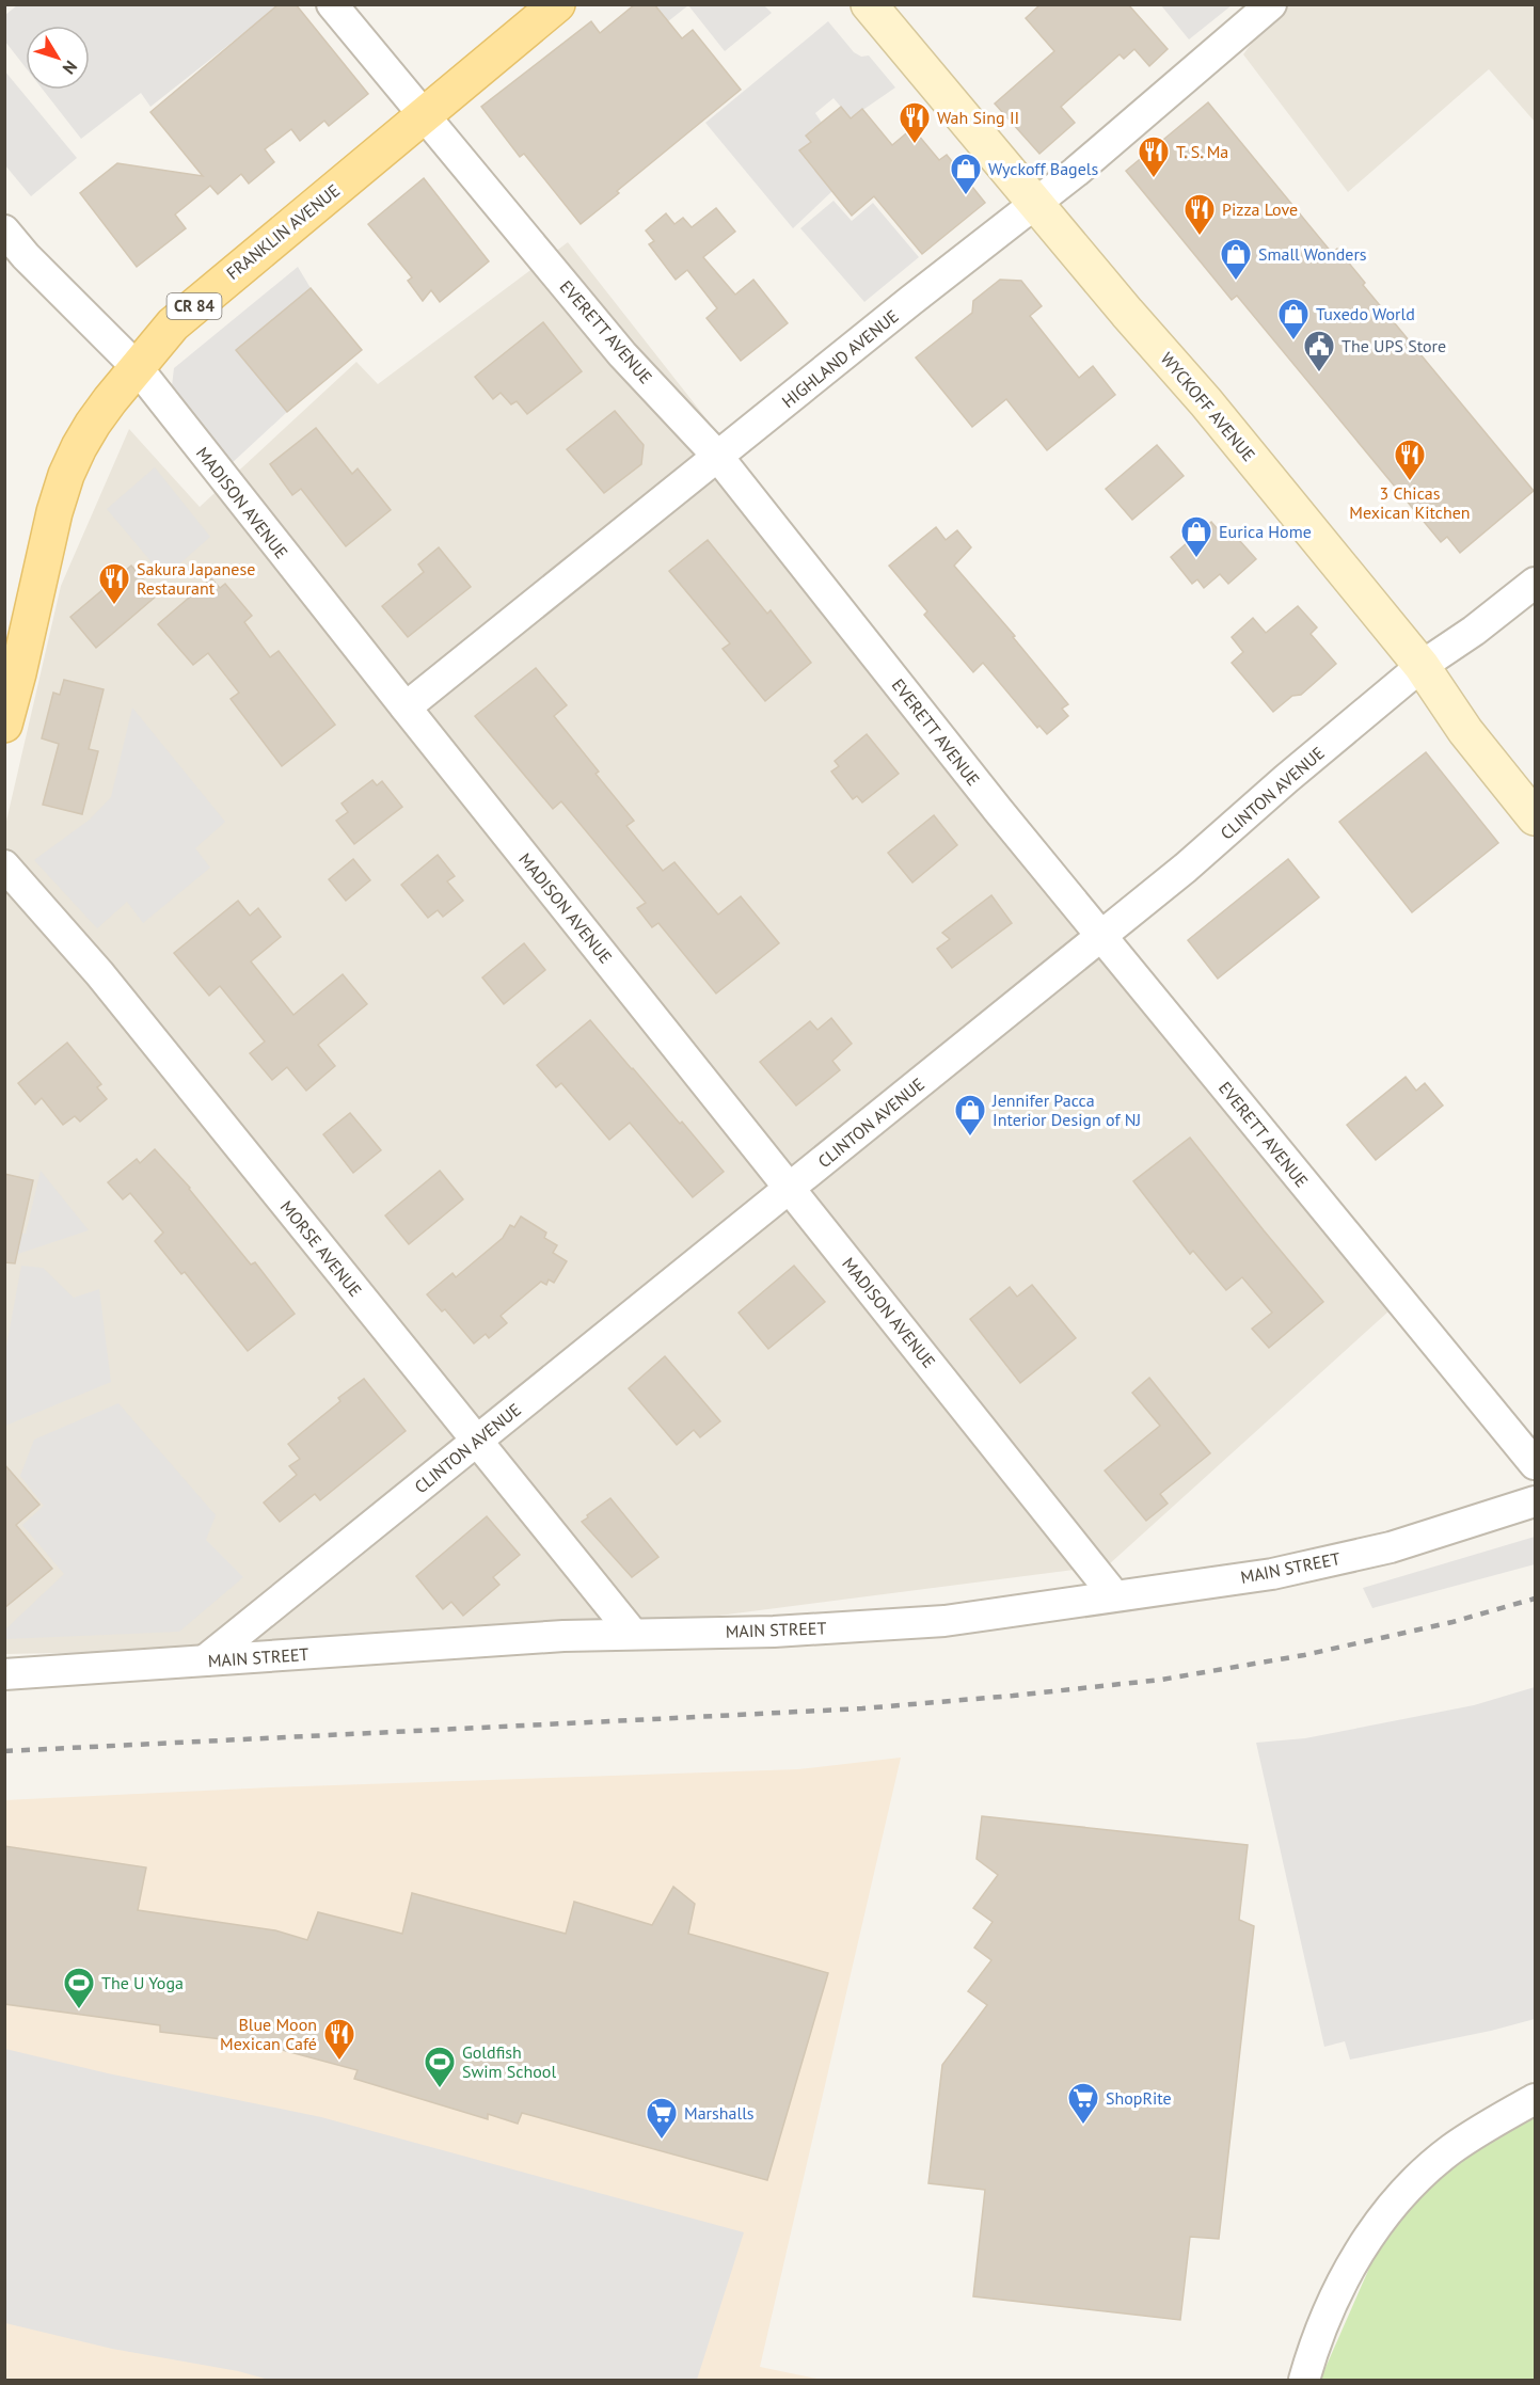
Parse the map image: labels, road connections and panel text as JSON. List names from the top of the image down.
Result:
{
  "streets": {
    "main road": ["FRANKLIN AVENUE", "CR 84", "WYCKOFF AVENUE"],
    "street": [
      "EVERETT AVENUE",
      "HIGHLAND AVENUE",
      "MADISON AVENUE",
      "CLINTON AVENUE",
      "MORSE AVENUE",
      "MAIN STREET"
    ]
  },
  "crossings": [
    ["FRANKLIN AVENUE", "EVERETT AVENUE"],
    ["FRANKLIN AVENUE", "MADISON AVENUE"],
    ["EVERETT AVENUE", "HIGHLAND AVENUE"],
    ["EVERETT AVENUE", "CLINTON AVENUE"],
    ["HIGHLAND AVENUE", "WYCKOFF AVENUE"],
    ["HIGHLAND AVENUE", "MADISON AVENUE"],
    ["WYCKOFF AVENUE", "CLINTON AVENUE"],
    ["MADISON AVENUE", "CLINTON AVENUE"],
    ["MADISON AVENUE", "MAIN STREET"],
    ["CLINTON AVENUE", "MORSE AVENUE"],
    ["CLINTON AVENUE", "MAIN STREET"],
    ["MORSE AVENUE", "MAIN STREET"]
  ],
  "places": {
    "restaurant": [
      "Wah Sing II",
      "T. S. Ma",
      "Pizza Love",
      "3 Chicas Mexican Kitchen",
      "Sakura Japanese Restaurant",
      "Blue Moon Mexican Café"
    ],
    "shop": [
      "Wyckoff Bagels",
      "Small Wonders",
      "Tuxedo World",
      "Eurica Home",
      "Jennifer Pacca Interior Design of NJ"
    ],
    "public building": ["The UPS Store"],
    "sports": ["The U Yoga", "Goldfish Swim School"],
    "supermarket": ["ShopRite", "Marshalls"]
  },
  "north": "bottom right"
}
